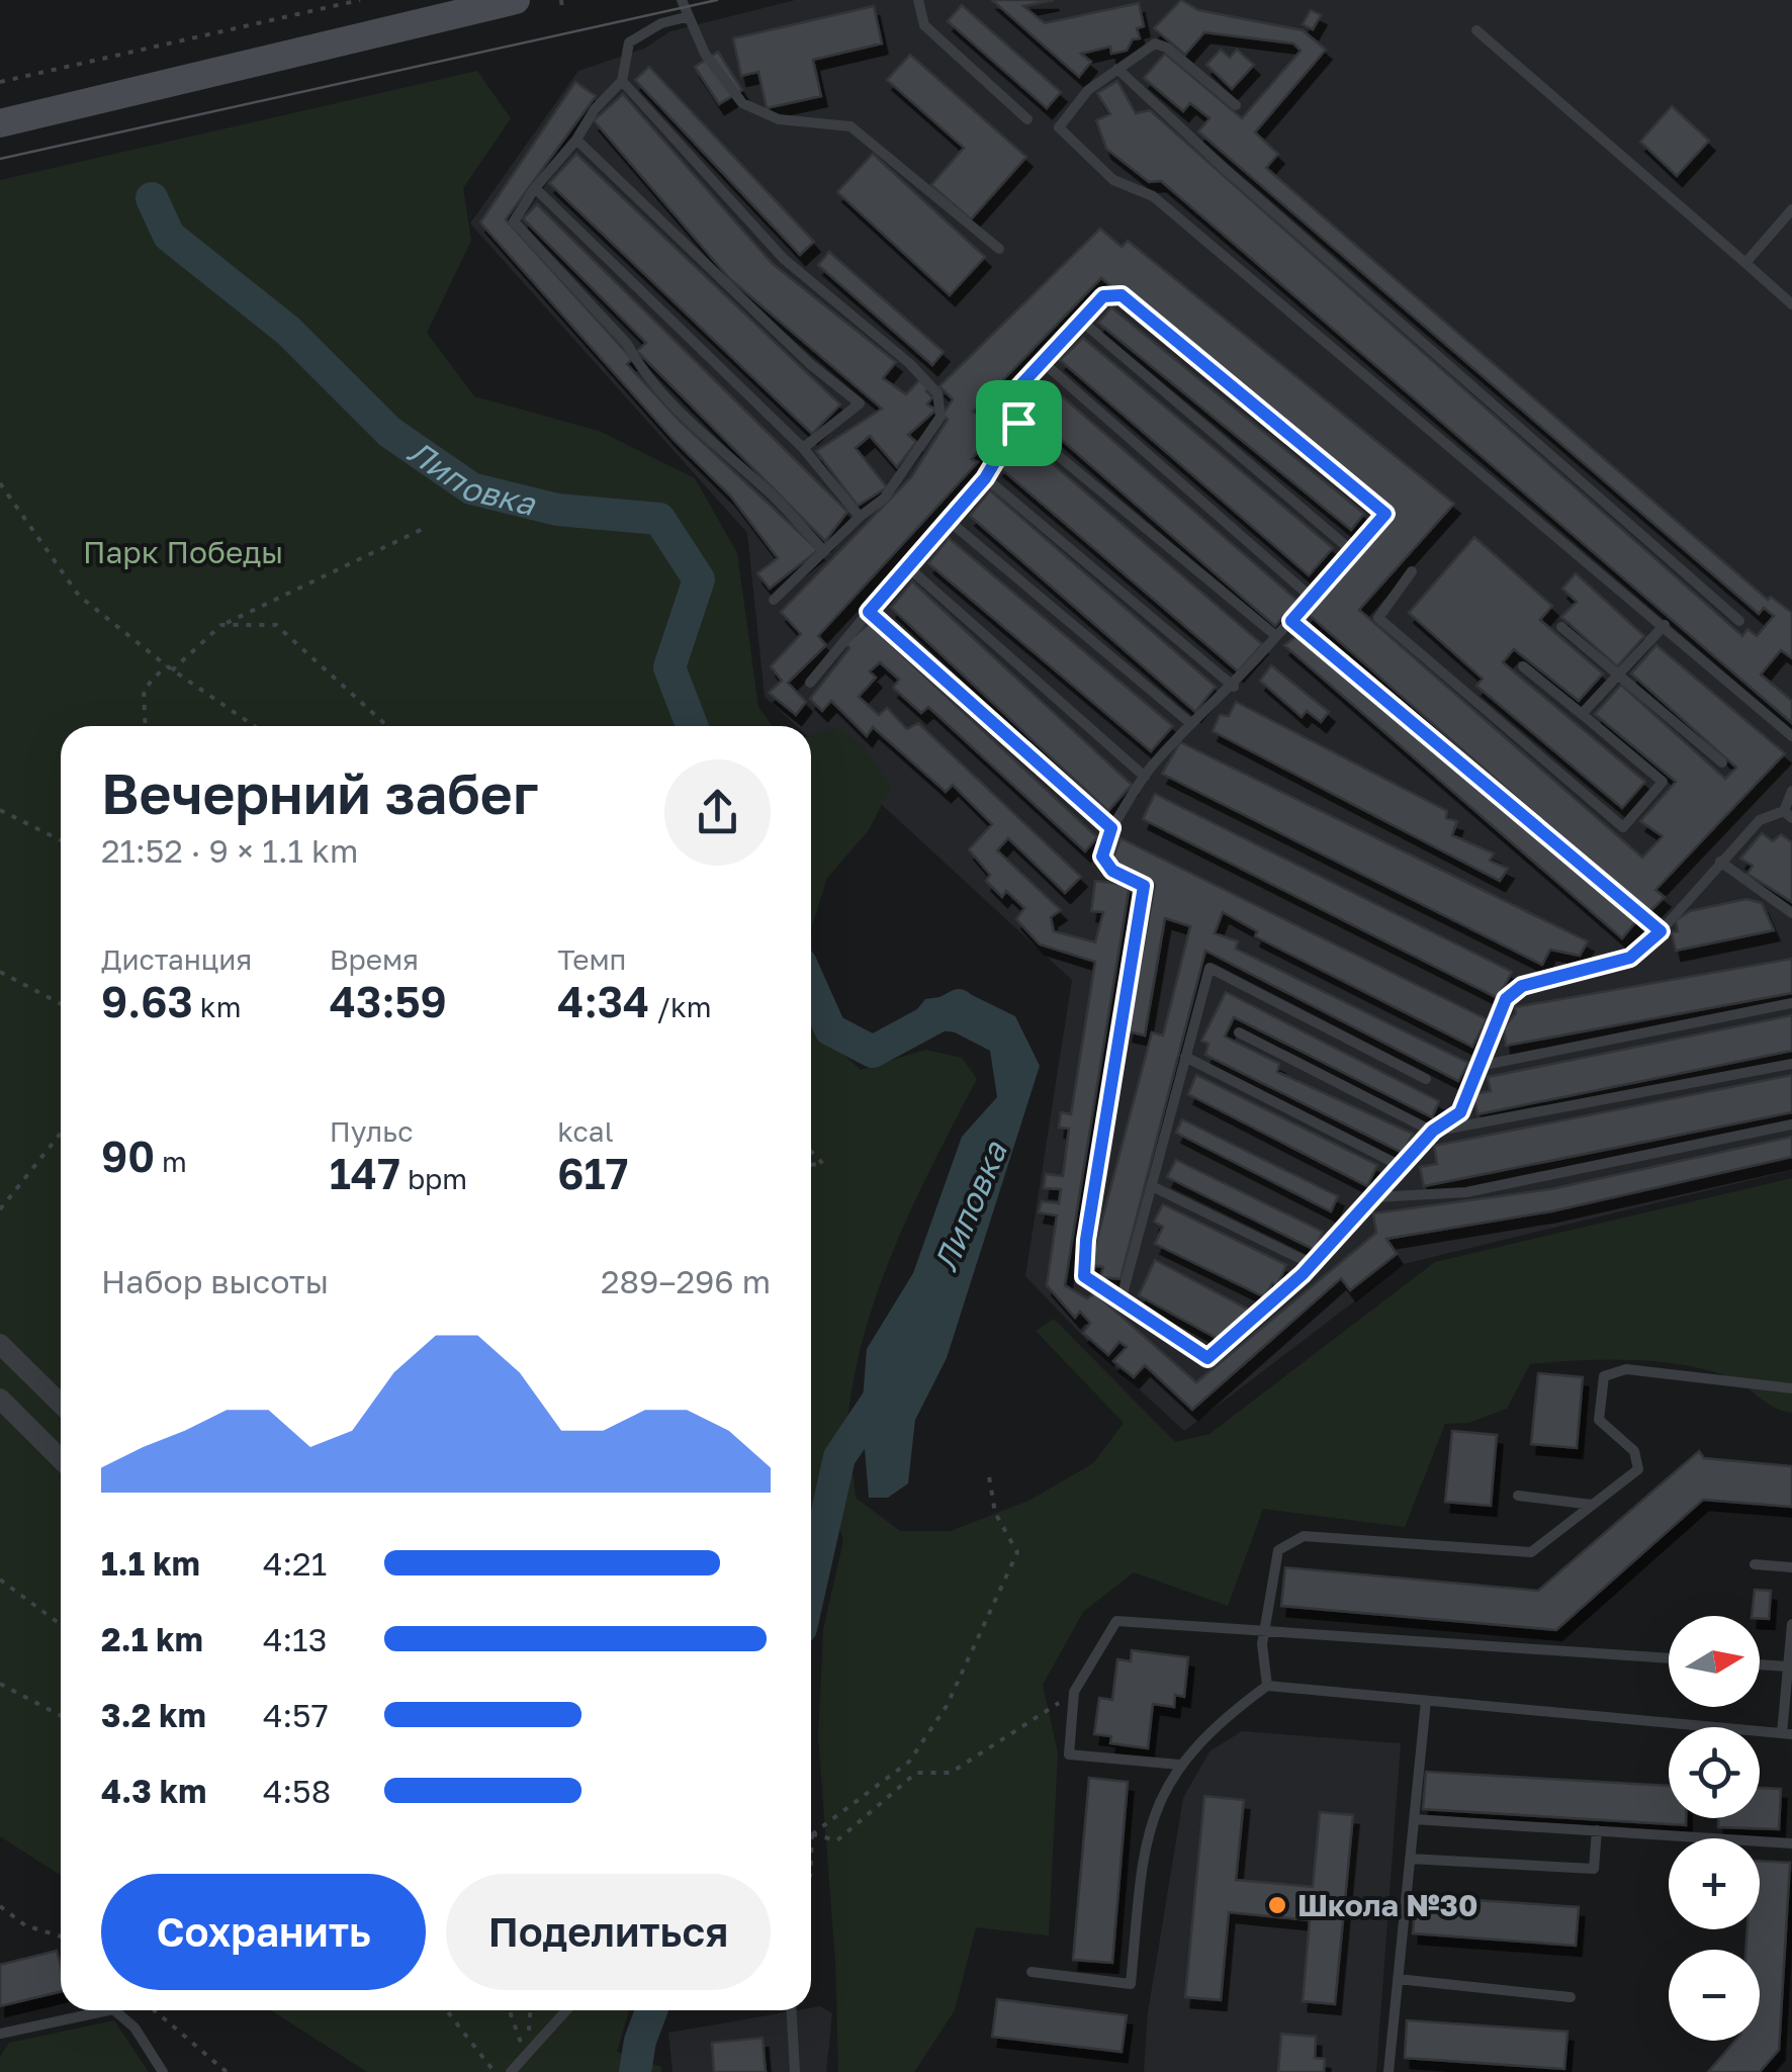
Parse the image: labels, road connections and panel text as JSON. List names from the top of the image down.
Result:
{
  "water": ["Липовка"],
  "parks": ["Парк Победы"],
  "places": ["Школа №30"],
  "north": "right",
  "page": {
    "heading": ["Вечерний забег", "21:52 · 9 × 1.1 km"],
    "stats": [
      ["Дистанция", "9.63 km"],
      ["Время", "43:59"],
      ["Темп", "4:34 /km"],
      ["90 m"],
      ["Пульс", "147 bpm"],
      ["kcal", "617"]
    ],
    "chart": ["Набор высоты", "289–296 m"],
    "list": [
      {
        "name": "1.1 km",
        "note": "4:21"
      },
      {
        "name": "2.1 km",
        "note": "4:13"
      },
      {
        "name": "3.2 km",
        "note": "4:57"
      },
      {
        "name": "4.3 km",
        "note": "4:58"
      }
    ],
    "map_buttons": ["+", "−"],
    "buttons": ["Сохранить", "Поделиться"]
  }
}
